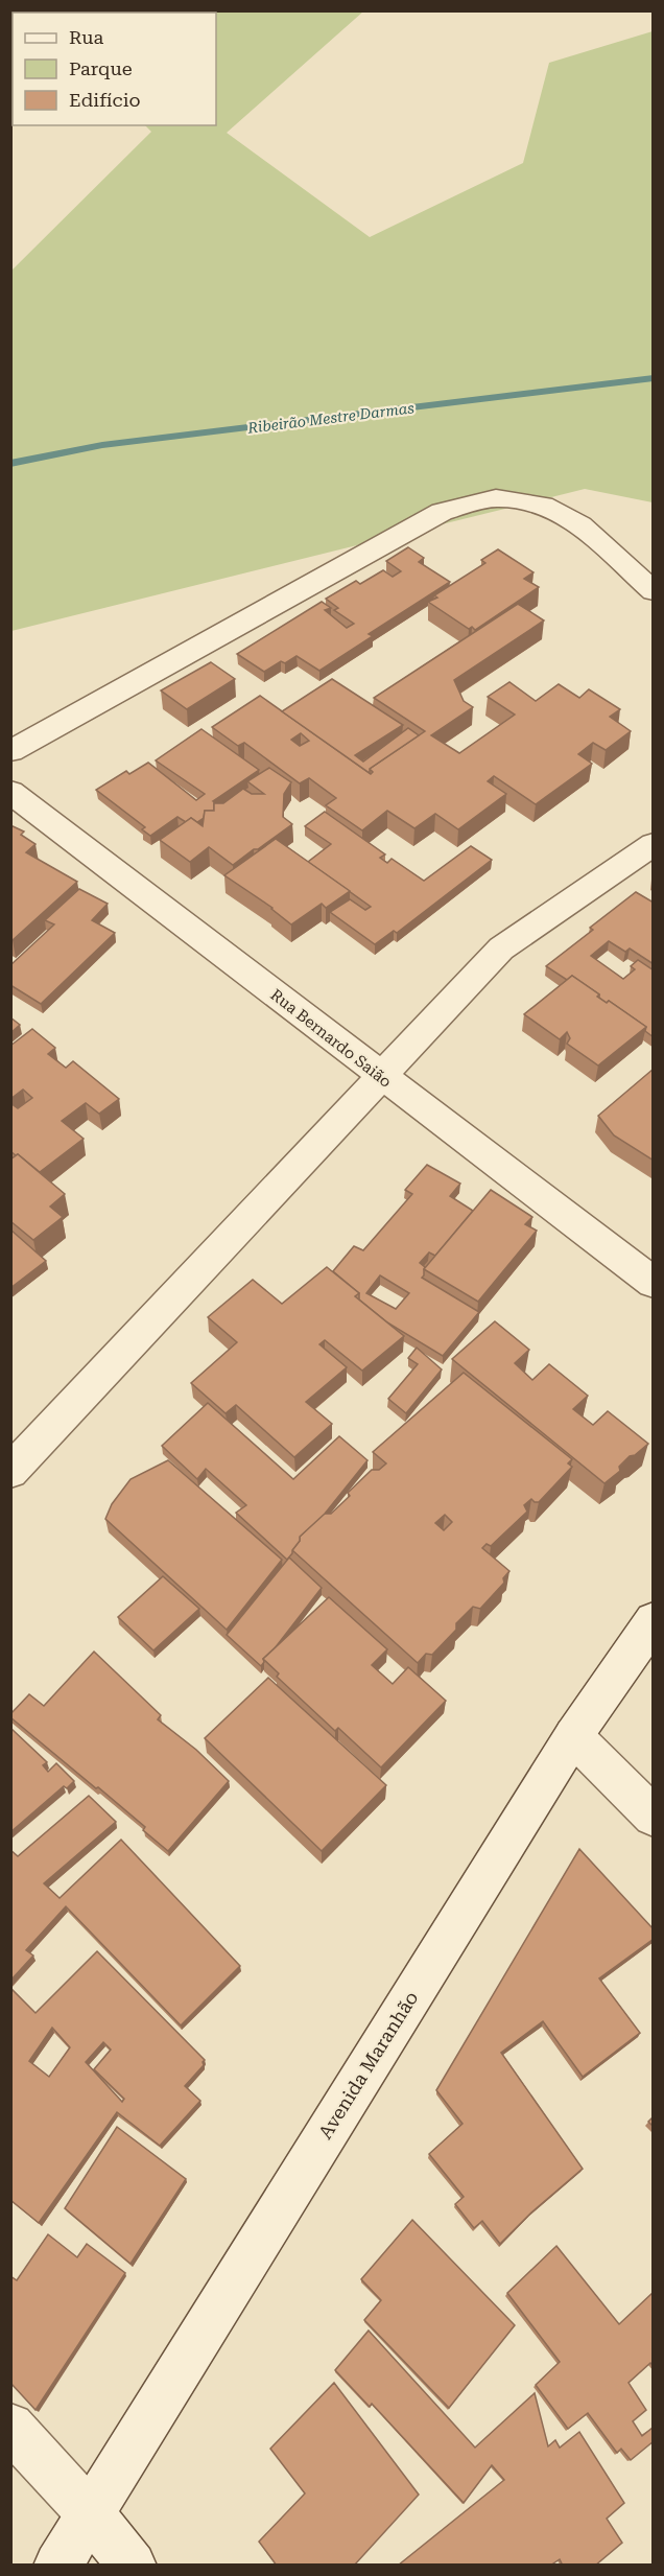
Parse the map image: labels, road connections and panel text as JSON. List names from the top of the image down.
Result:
{
  "streets": {
    "street": ["Rua Bernardo Saião", "Avenida Maranhão"]
  },
  "water": ["Ribeirão Mestre Darmas"],
  "legend": ["Rua", "Parque", "Edifício"]
}
